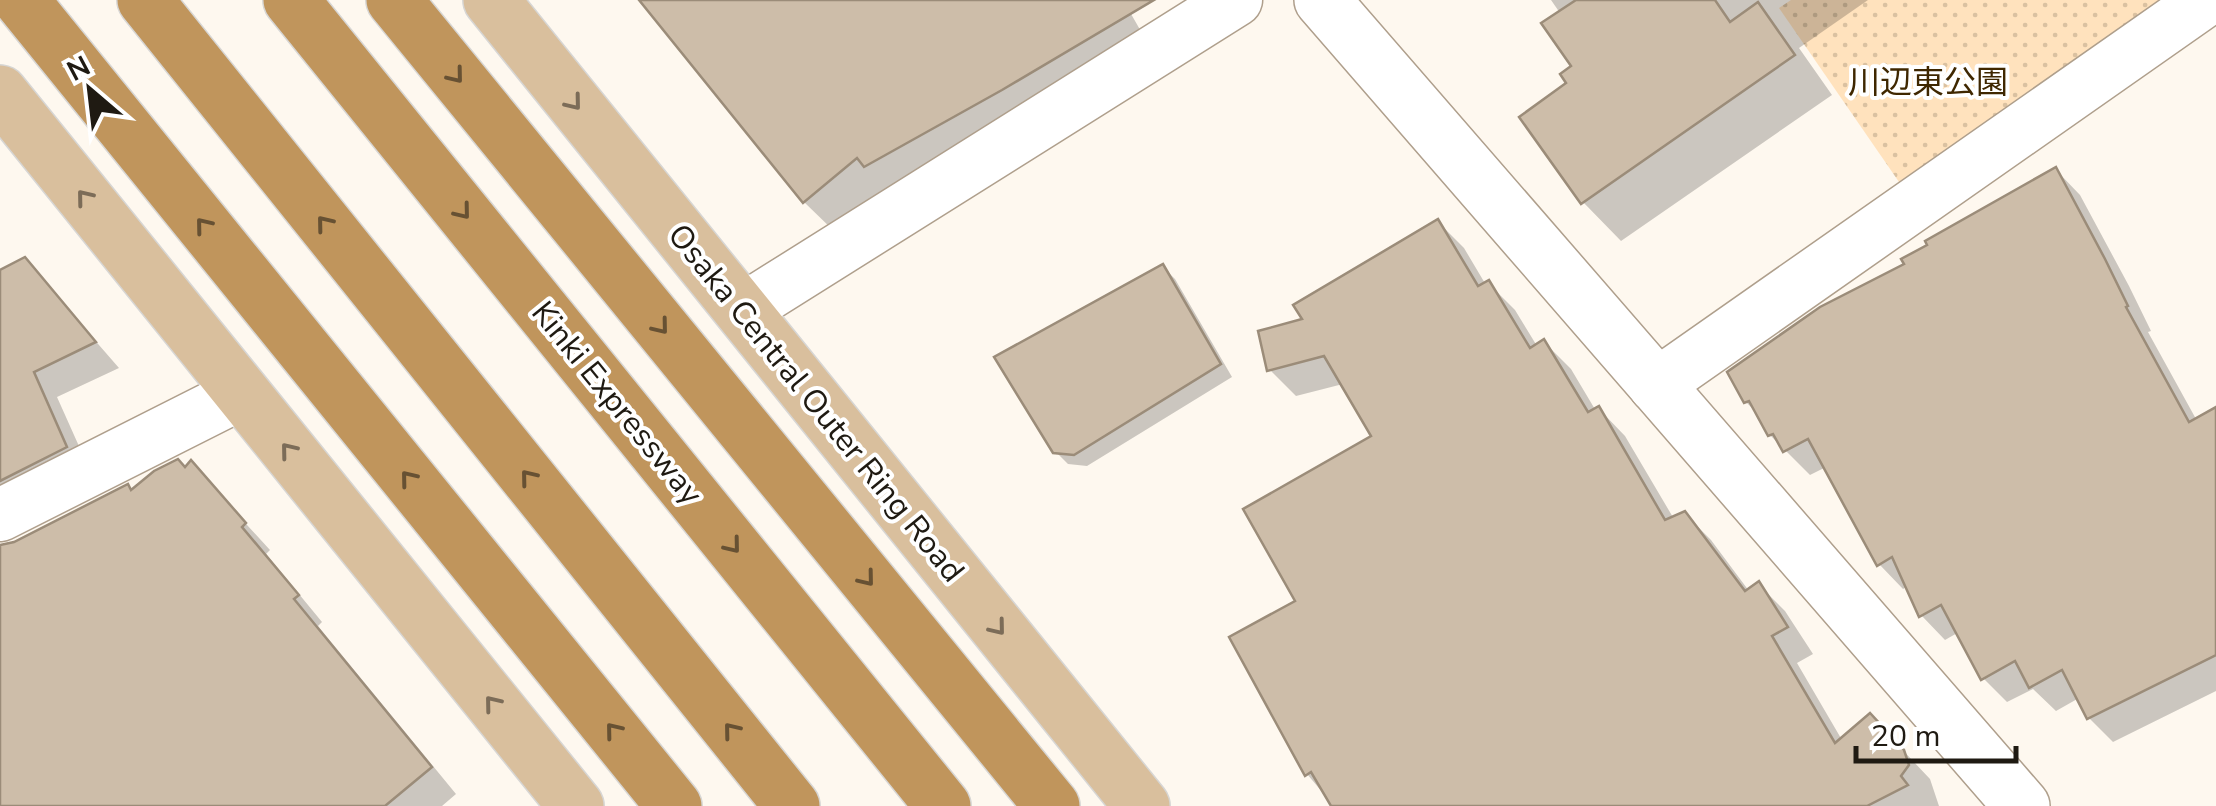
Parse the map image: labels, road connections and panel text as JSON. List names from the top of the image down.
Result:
{
  "streets": {
    "highway": ["Kinki Expressway"],
    "main road": ["Osaka Central Outer Ring Road"]
  },
  "parks": ["川辺東公園"],
  "scale_bar": "20 m",
  "north": "top left"
}
